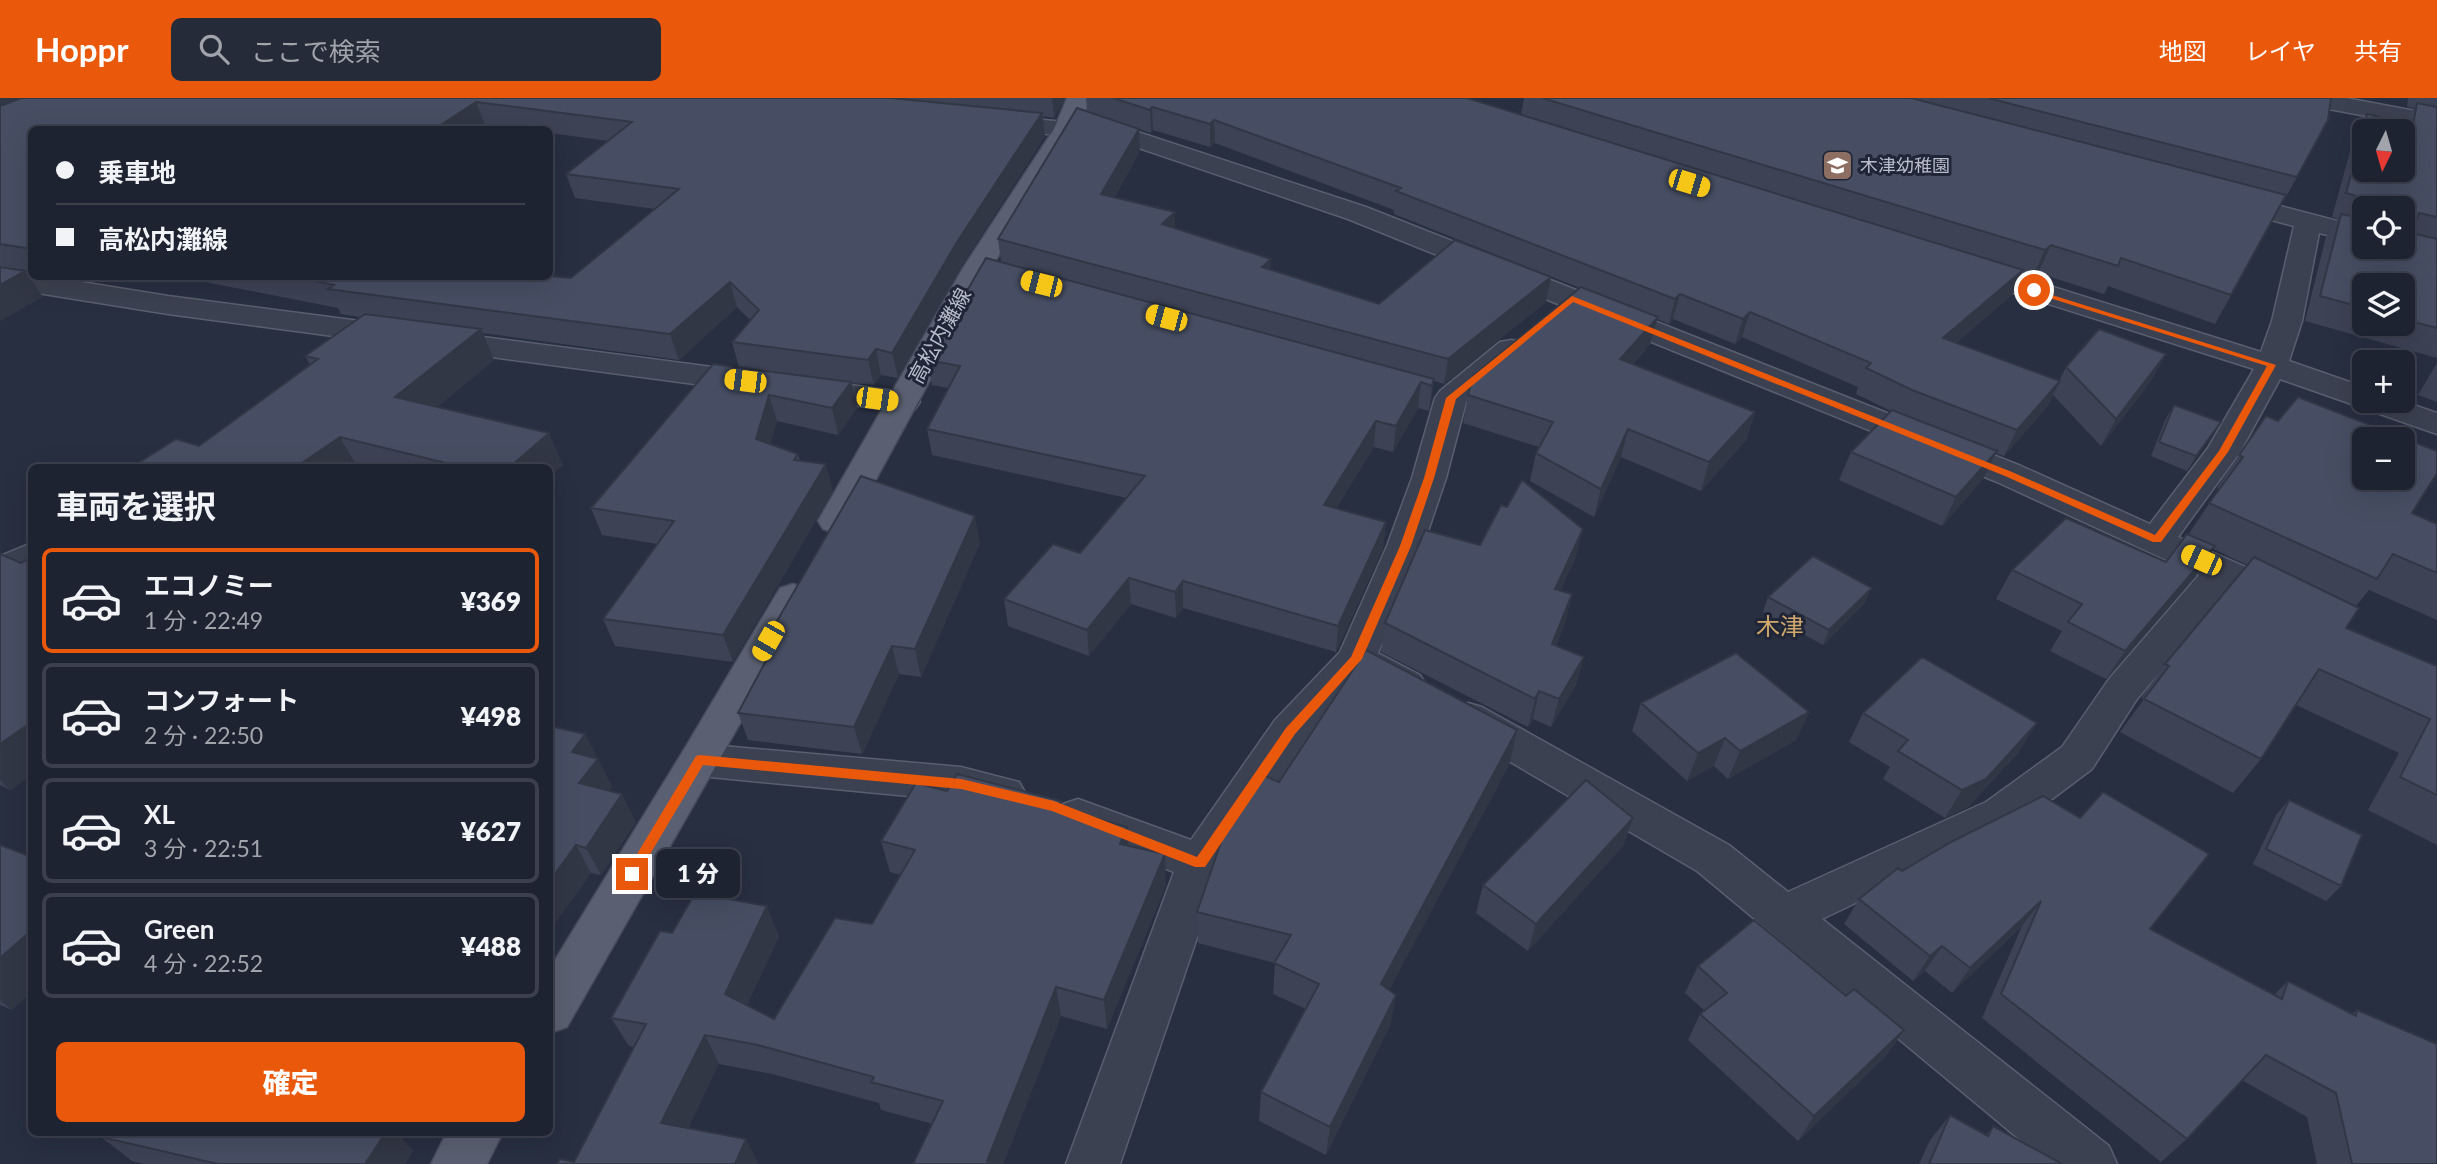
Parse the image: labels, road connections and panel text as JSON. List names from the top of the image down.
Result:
{
  "streets": {
    "main road": ["高松内灘線"]
  },
  "districts": ["木津"],
  "places": {
    "school or university": ["木津幼稚園"]
  },
  "north": "bottom",
  "page": {
    "header": "Hoppr",
    "search": "ここで検索",
    "nav": ["地図", "レイヤ", "共有"],
    "map_buttons": ["+", "−"],
    "banner": ["乗車地", "高松内灘線"],
    "heading": "車両を選択",
    "list": [
      {
        "name": "エコノミー",
        "note": "1 分 · 22:49",
        "value": "¥369"
      },
      {
        "name": "コンフォート",
        "note": "2 分 · 22:50",
        "value": "¥498"
      },
      {
        "name": "XL",
        "note": "3 分 · 22:51",
        "value": "¥627"
      },
      {
        "name": "Green",
        "note": "4 分 · 22:52",
        "value": "¥488"
      }
    ],
    "bubble": "1 分",
    "buttons": "確定"
  }
}
